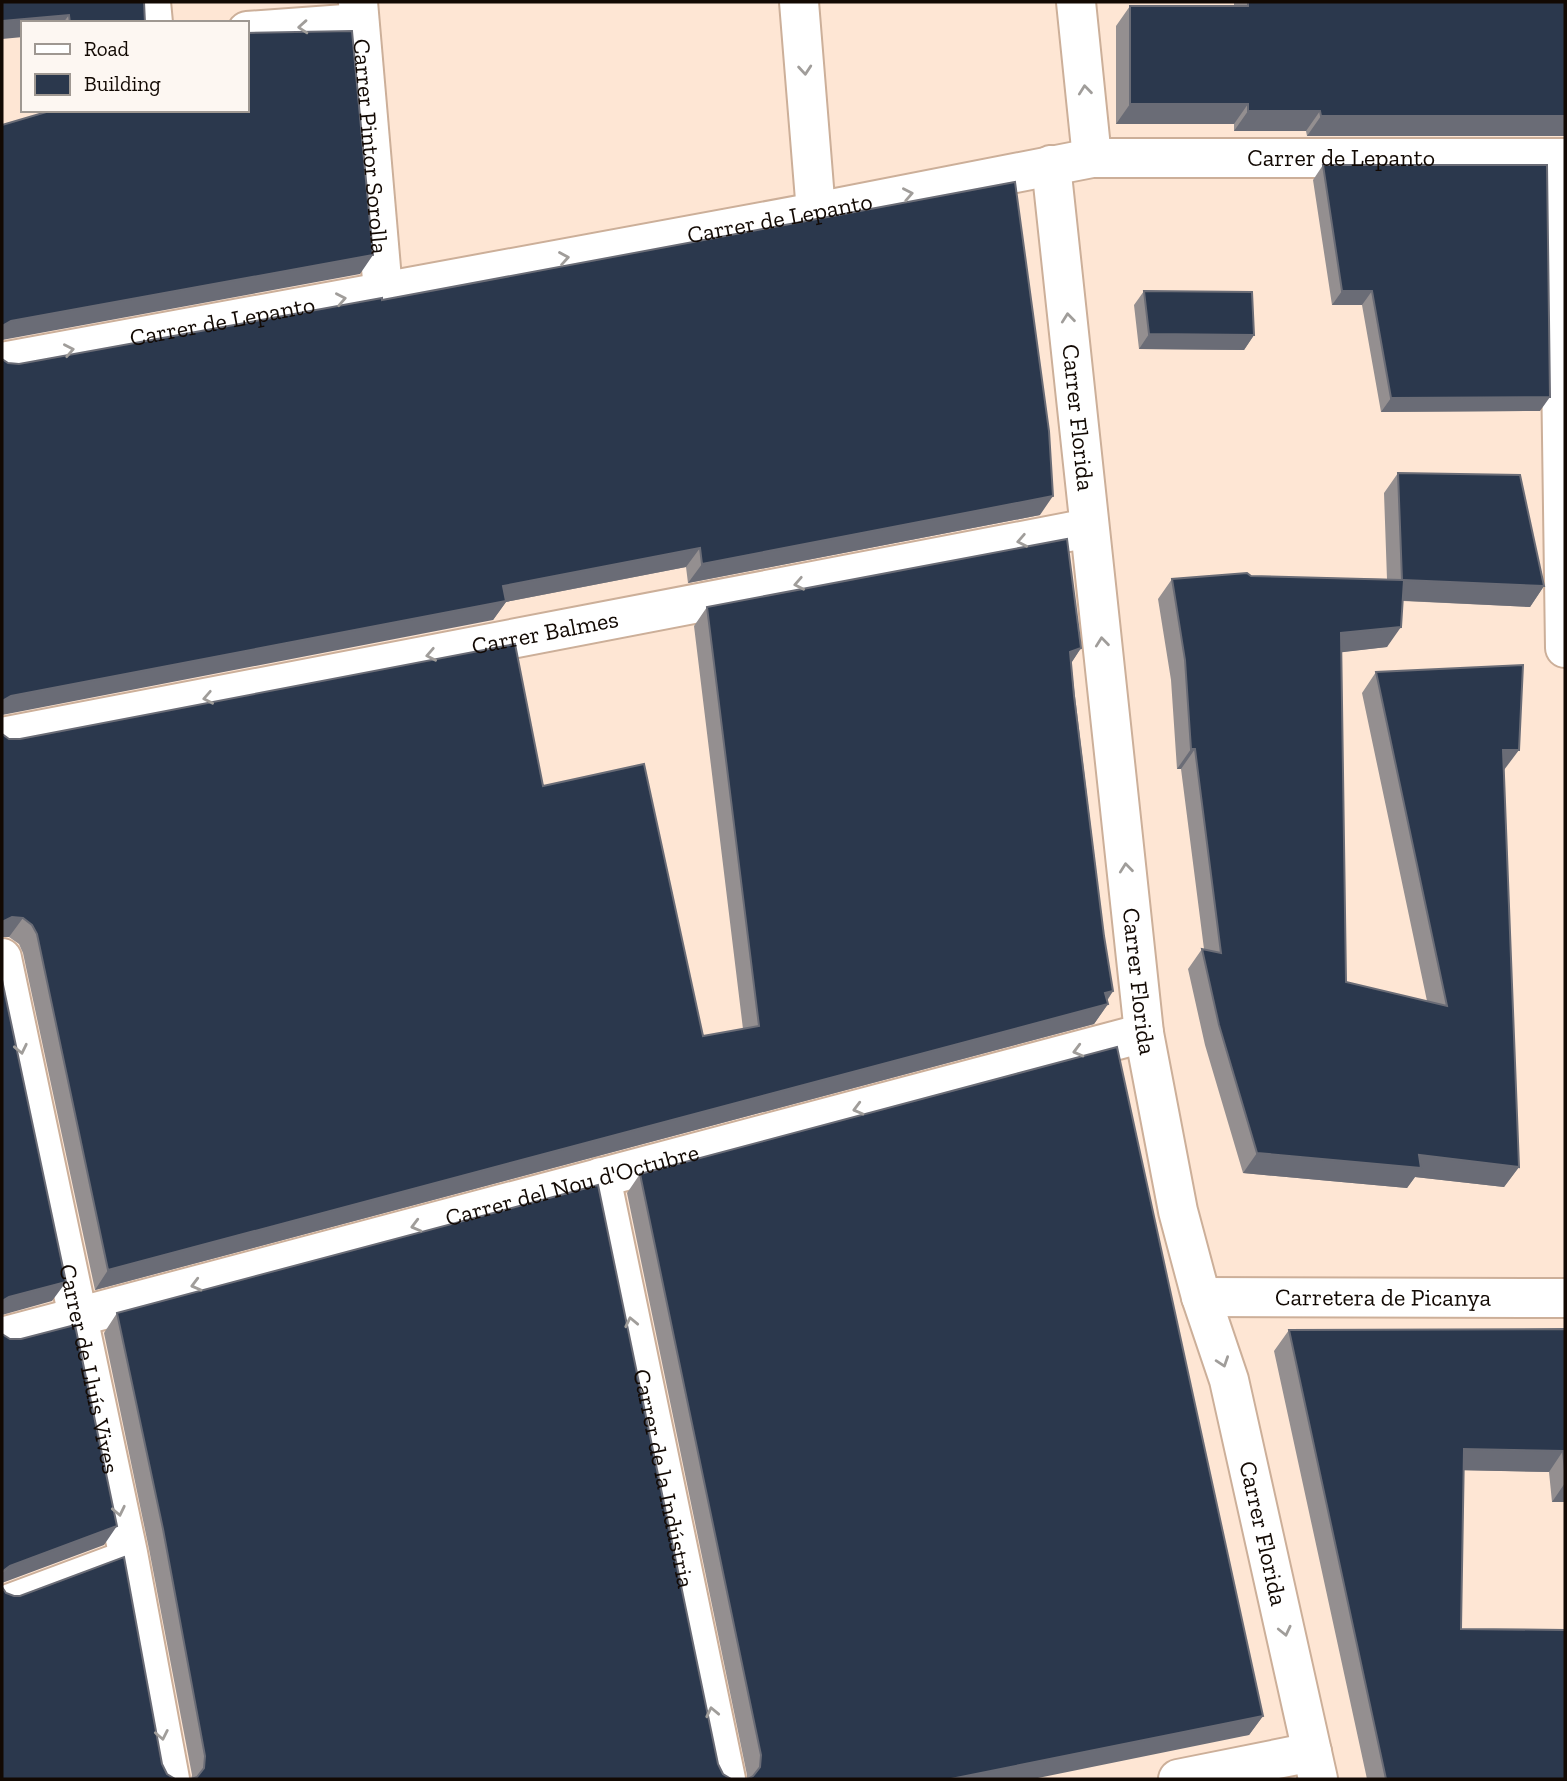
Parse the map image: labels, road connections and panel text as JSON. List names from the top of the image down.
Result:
{
  "streets": {
    "street": [
      "Carrer Pintor Sorolla",
      "Carrer de Lepanto",
      "Carrer Florida",
      "Carrer Balmes",
      "Carrer del Nou d'Octubre",
      "Carretera de Picanya",
      "Carrer de Lluís Vives",
      "Carrer de la Indústria"
    ]
  },
  "crossings": [
    ["Carrer Pintor Sorolla", "Carrer de Lepanto"],
    ["Carrer de Lepanto", "Carrer Florida"],
    ["Carrer Florida", "Carrer Balmes"],
    ["Carrer Florida", "Carrer del Nou d'Octubre"],
    ["Carrer Florida", "Carretera de Picanya"],
    ["Carrer del Nou d'Octubre", "Carrer de Lluís Vives"],
    ["Carrer del Nou d'Octubre", "Carrer de la Indústria"]
  ],
  "one_way": [
    "Carrer de Lepanto",
    "Carrer Balmes",
    "Carrer del Nou d'Octubre",
    "Carrer de Lluís Vives",
    "Carrer de la Indústria"
  ],
  "legend": ["Road", "Building"]
}
